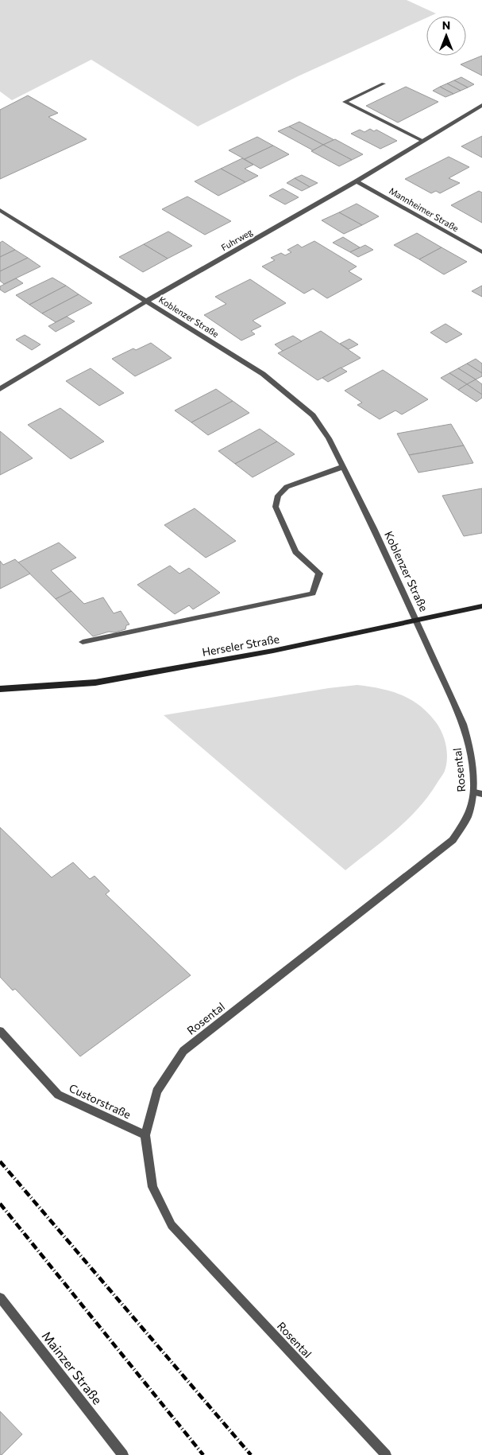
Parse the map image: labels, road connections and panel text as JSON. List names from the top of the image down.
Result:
{
  "streets": {
    "main road": ["Herseler Straße"],
    "street": [
      "Mannheimer Straße",
      "Fuhrweg",
      "Koblenzer Straße",
      "Rosental",
      "Custorstraße",
      "Mainzer Straße"
    ]
  },
  "crossings": [
    ["Mannheimer Straße", "Fuhrweg"],
    ["Fuhrweg", "Koblenzer Straße"],
    ["Koblenzer Straße", "Herseler Straße"],
    ["Koblenzer Straße", "Rosental"],
    ["Herseler Straße", "Rosental"],
    ["Rosental", "Custorstraße"]
  ],
  "north": "top"
}
